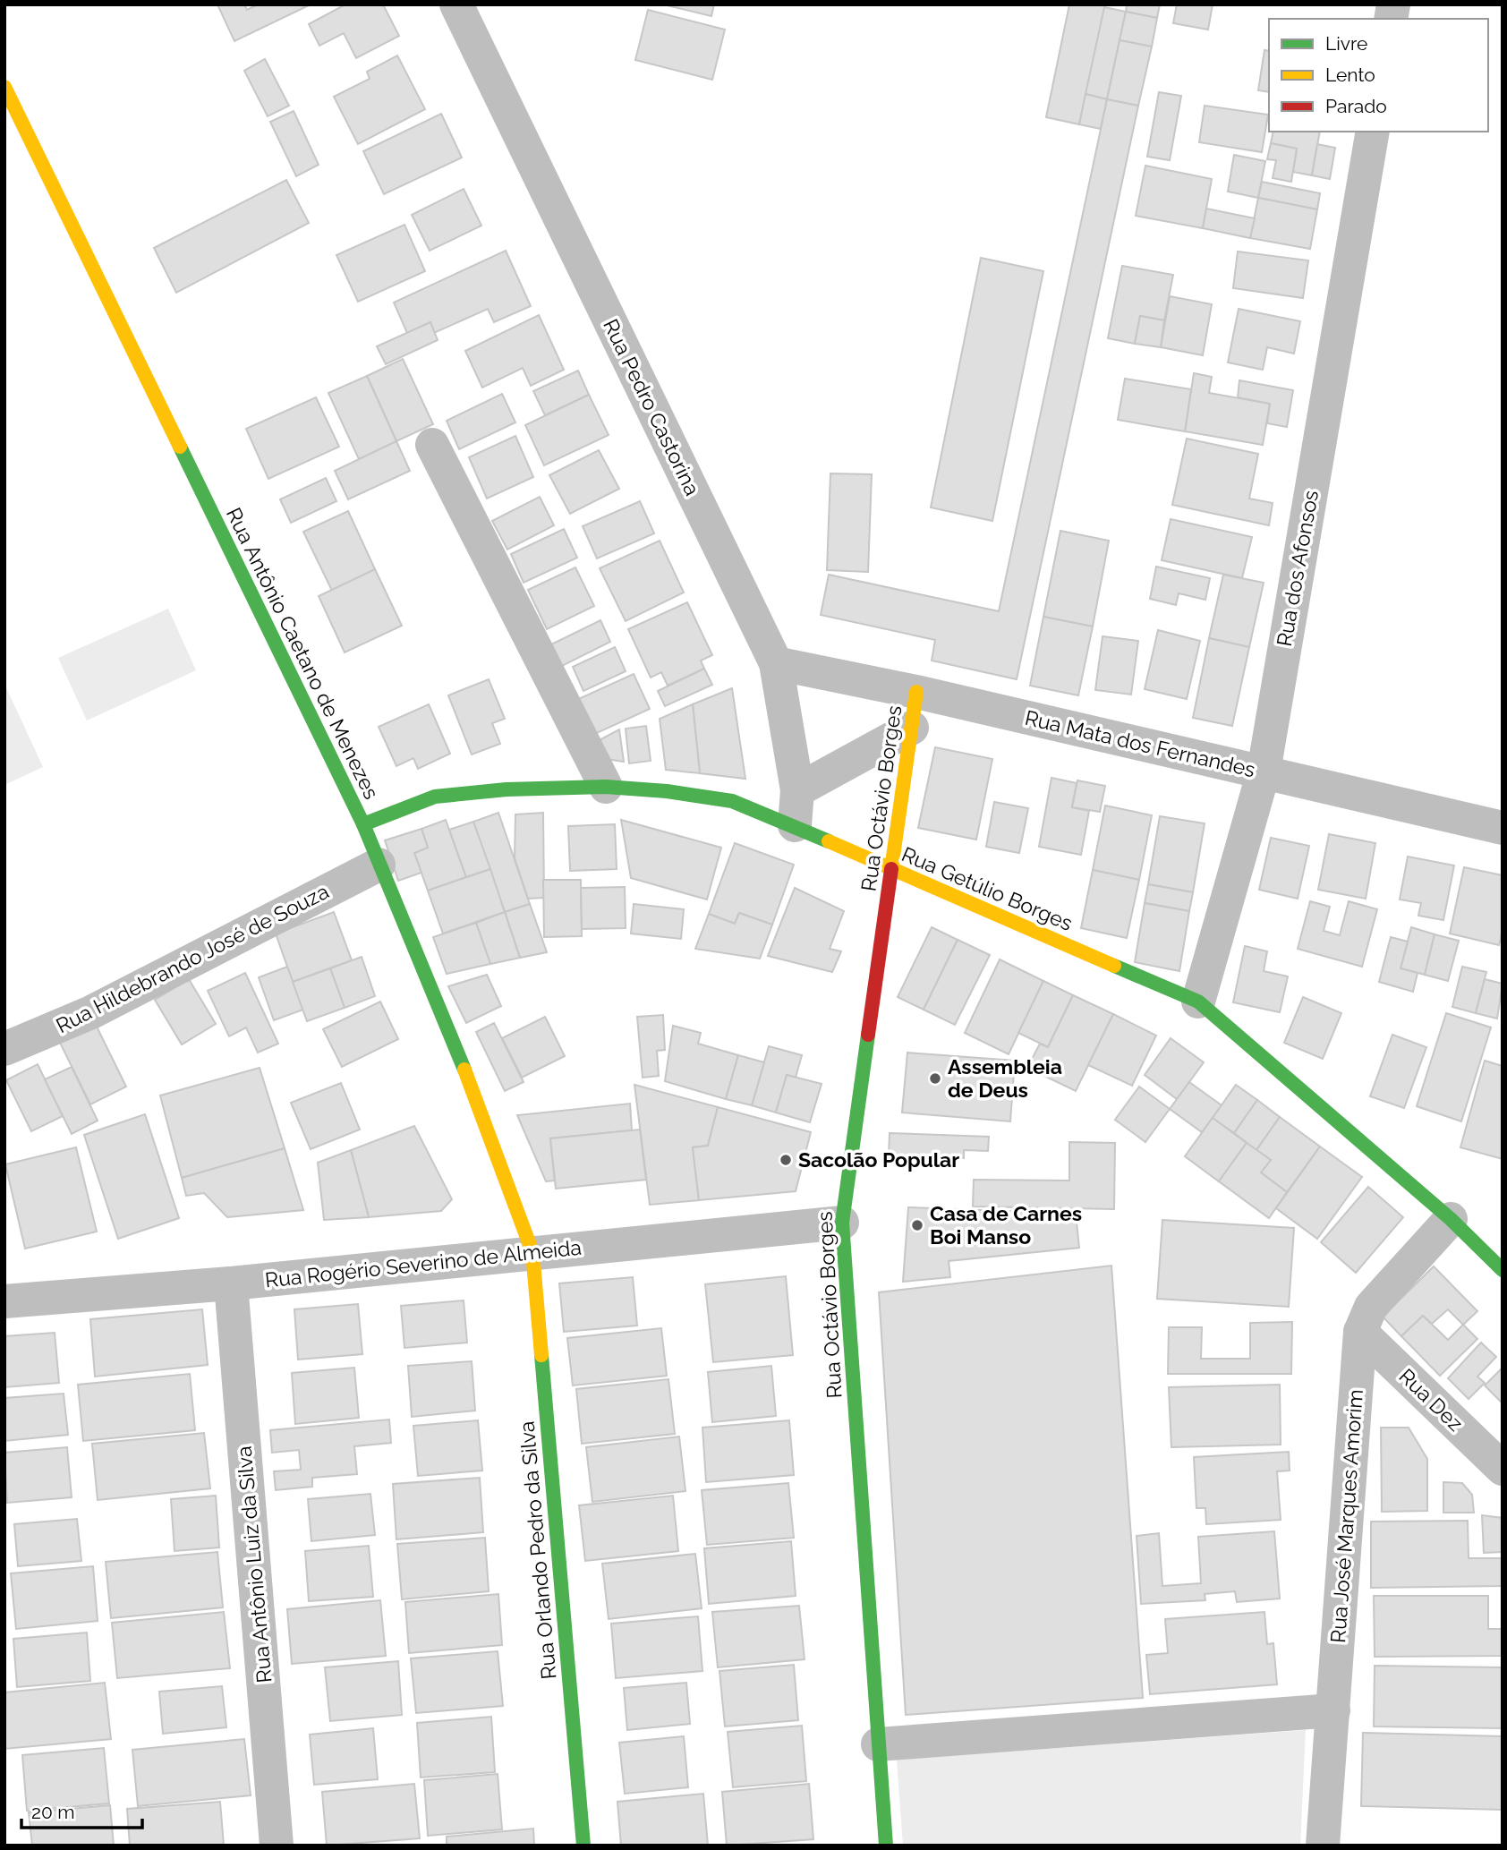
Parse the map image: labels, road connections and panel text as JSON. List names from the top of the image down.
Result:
{
  "streets": {
    "street": [
      "Rua Pedro Castorina",
      "Rua dos Afonsos",
      "Rua Antônio Caetano de Menezes",
      "Rua Mata dos Fernandes",
      "Rua Octávio Borges",
      "Rua Getúlio Borges",
      "Rua Hildebrando José de Souza",
      "Rua Rogério Severino de Almeida",
      "Rua Dez",
      "Rua José Marques Amorim",
      "Rua Orlando Pedro da Silva",
      "Rua Antônio Luiz da Silva"
    ]
  },
  "crossings": [
    ["Rua Pedro Castorina", "Rua Mata dos Fernandes"],
    ["Rua Pedro Castorina", "Rua Getúlio Borges"],
    ["Rua dos Afonsos", "Rua Mata dos Fernandes"],
    ["Rua dos Afonsos", "Rua Getúlio Borges"],
    ["Rua Antônio Caetano de Menezes", "Rua Getúlio Borges"],
    ["Rua Antônio Caetano de Menezes", "Rua Hildebrando José de Souza"],
    ["Rua Antônio Caetano de Menezes", "Rua Rogério Severino de Almeida"],
    ["Rua Antônio Caetano de Menezes", "Rua Orlando Pedro da Silva"],
    ["Rua Mata dos Fernandes", "Rua Octávio Borges"],
    ["Rua Octávio Borges", "Rua Getúlio Borges"],
    ["Rua Octávio Borges", "Rua Rogério Severino de Almeida"],
    ["Rua Getúlio Borges", "Rua José Marques Amorim"],
    ["Rua Rogério Severino de Almeida", "Rua Orlando Pedro da Silva"],
    ["Rua Rogério Severino de Almeida", "Rua Antônio Luiz da Silva"],
    ["Rua Dez", "Rua José Marques Amorim"]
  ],
  "places": ["Assembleia de Deus", "Sacolão Popular", "Casa de Carnes Boi Manso"],
  "legend": ["Livre", "Lento", "Parado"],
  "scale_bar": "20 m"
}
